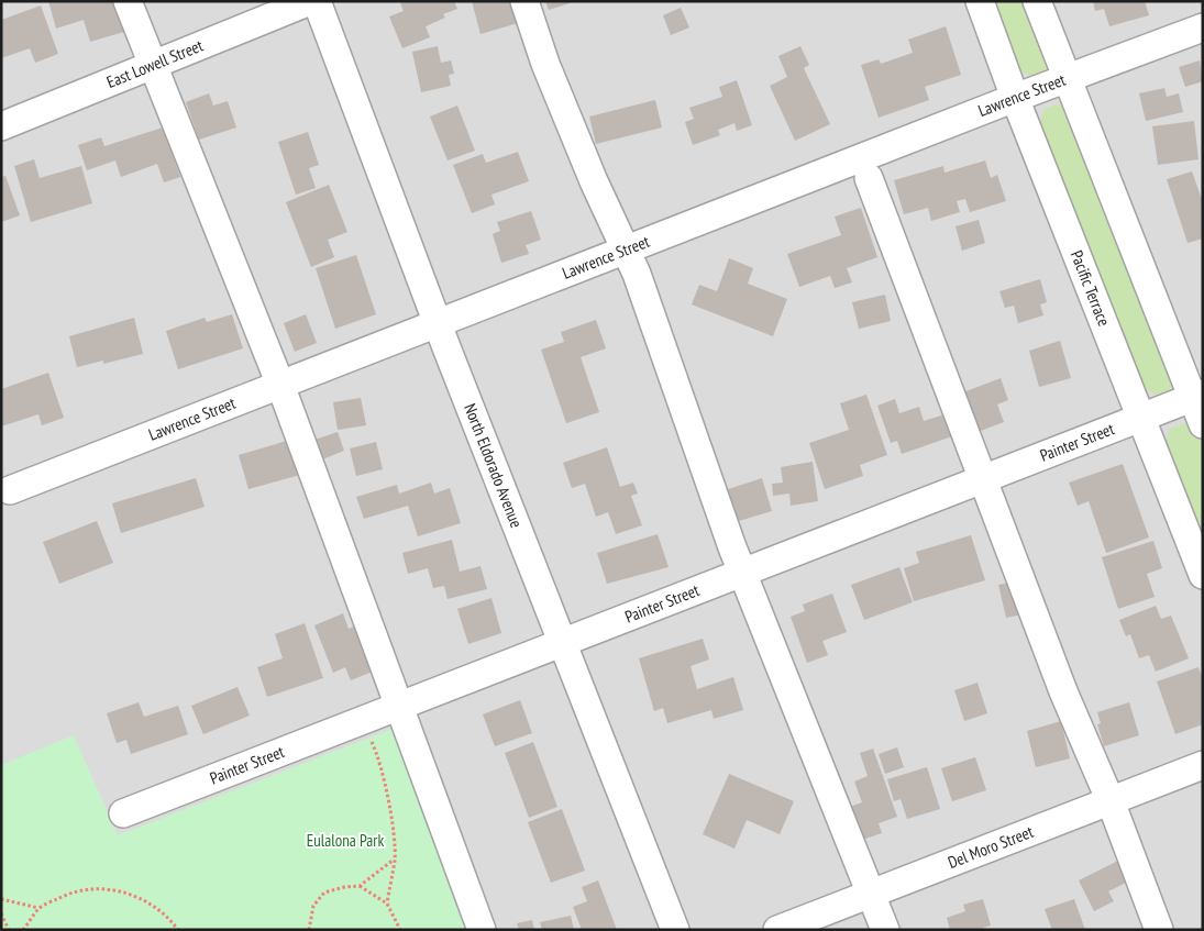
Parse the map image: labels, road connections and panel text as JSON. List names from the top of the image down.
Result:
{
  "streets": {
    "street": [
      "East Lowell Street",
      "Lawrence Street",
      "Pacific Terrace",
      "Painter Street",
      "North Eldorado Avenue",
      "Del Moro Street"
    ]
  },
  "crossings": [
    ["Lawrence Street", "Pacific Terrace"],
    ["Lawrence Street", "North Eldorado Avenue"],
    ["Pacific Terrace", "Painter Street"],
    ["Painter Street", "North Eldorado Avenue"]
  ],
  "parks": ["Eulalona Park"]
}
